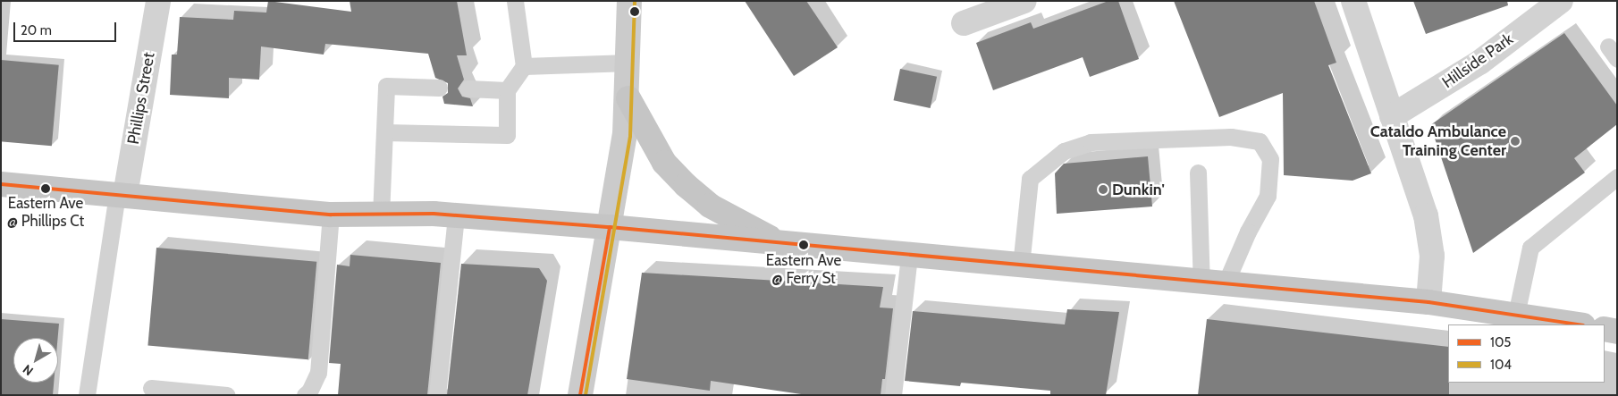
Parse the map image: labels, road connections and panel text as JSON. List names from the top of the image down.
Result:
{
  "streets": {
    "street": ["Hillside Park", "Phillips Street"]
  },
  "places": [
    "Cataldo Ambulance Training Center",
    "Eastern Ave @ Phillips Ct",
    "Dunkin'",
    "Eastern Ave @ Ferry St"
  ],
  "lines": ["transit line 104", "transit line 105"],
  "legend": ["105", "104"],
  "scale_bar": "20 m",
  "north": "bottom left"
}
